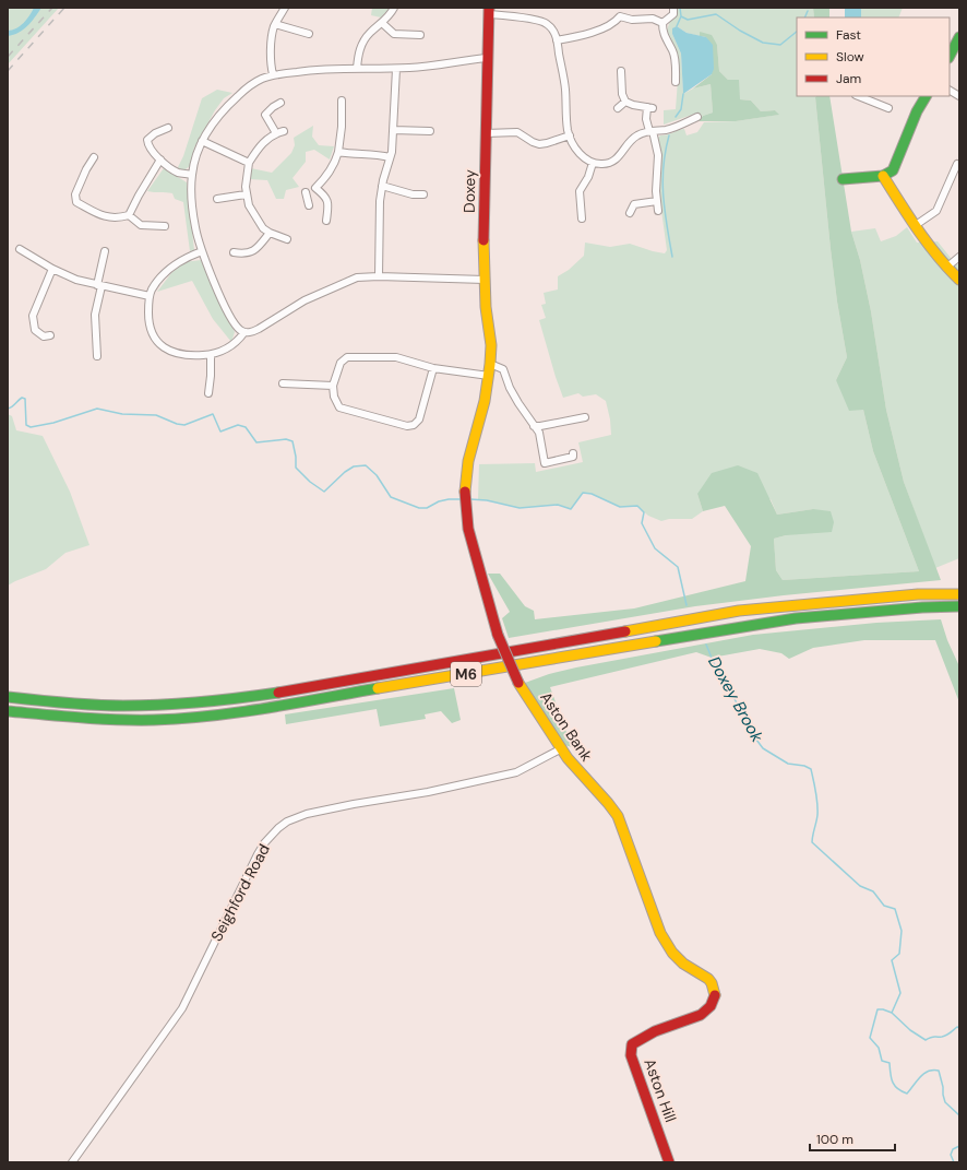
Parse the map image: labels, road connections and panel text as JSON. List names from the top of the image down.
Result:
{
  "streets": {
    "main road": [
      "Doxey",
      "M6",
      "Aston Bank",
      "Aston Hill"
    ],
    "street": ["Seighford Road"]
  },
  "crossings": [
    ["Doxey", "Aston Bank"],
    ["Aston Bank", "Seighford Road"],
    ["Aston Bank", "Aston Hill"]
  ],
  "water": ["Doxey Brook"],
  "legend": ["Fast", "Slow", "Jam"],
  "scale_bar": "100 m"
}
